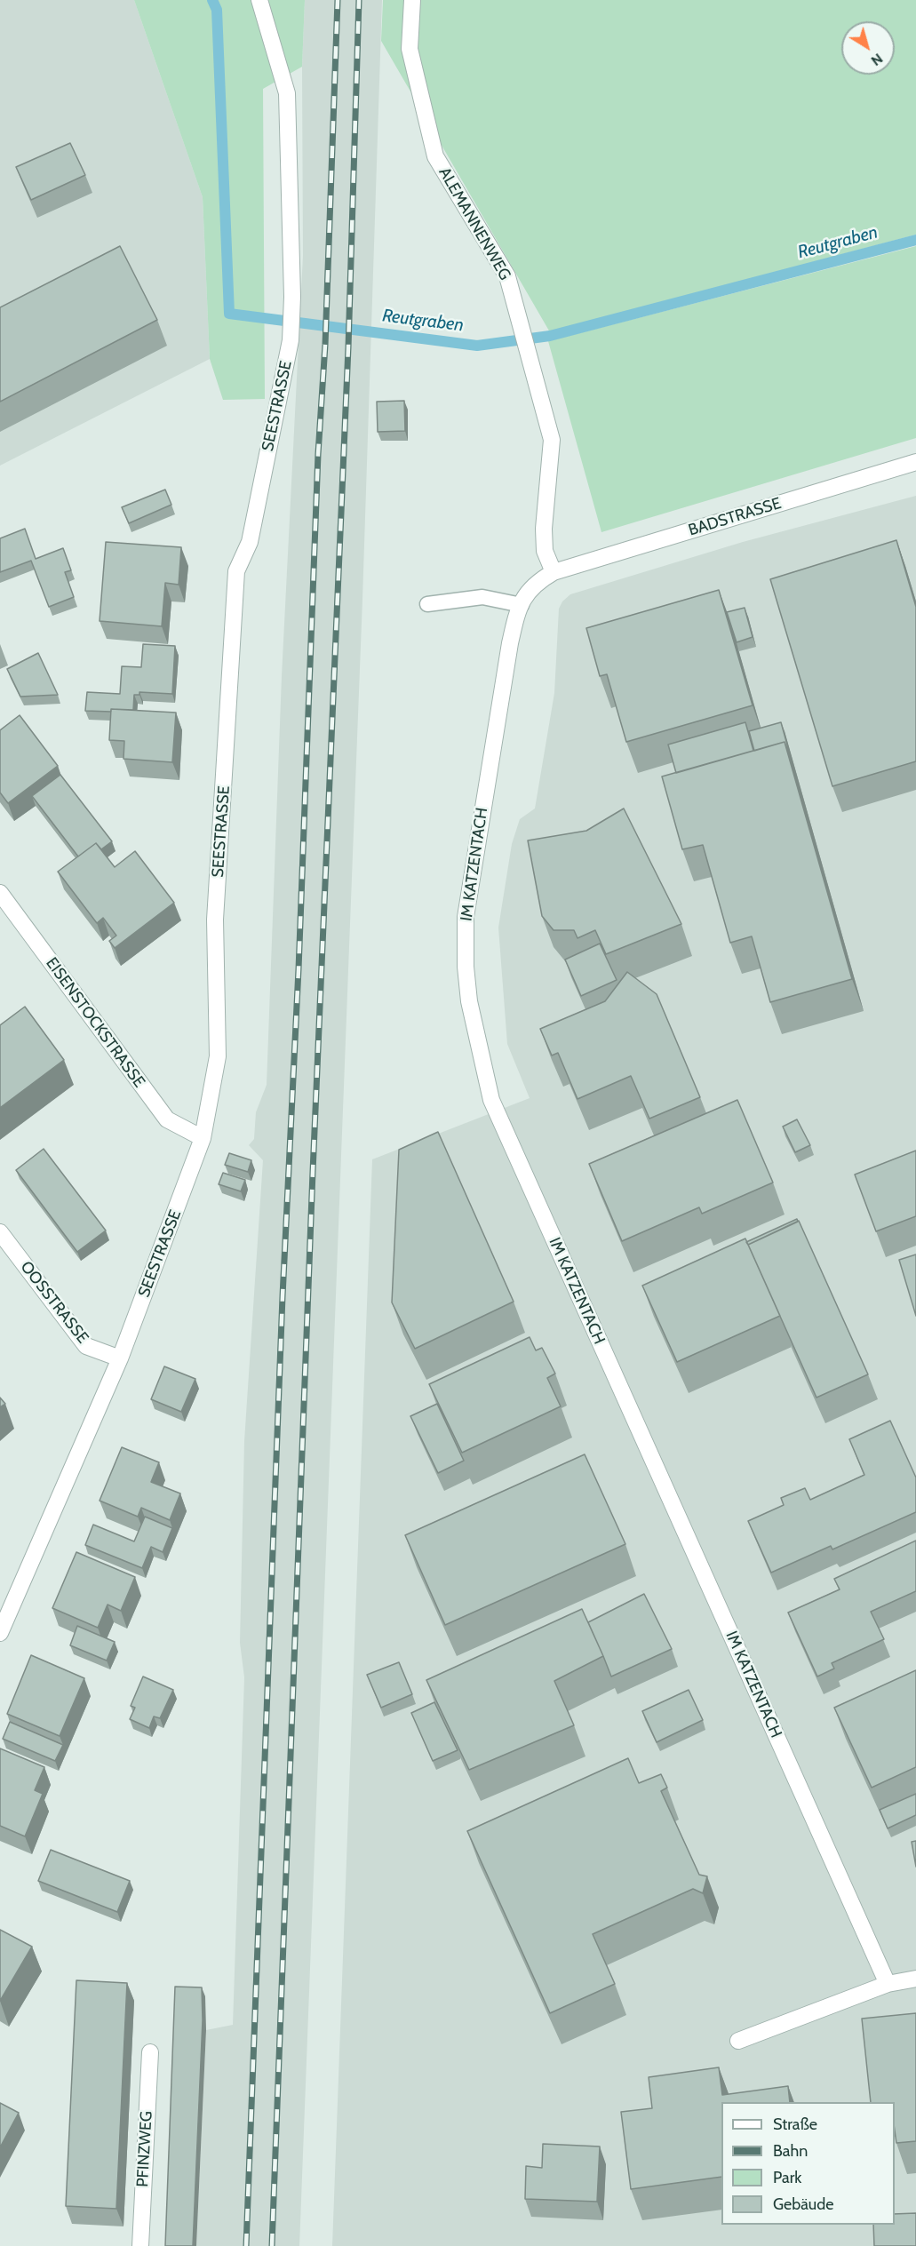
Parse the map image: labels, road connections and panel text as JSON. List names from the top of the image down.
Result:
{
  "streets": {
    "street": [
      "ALEMANNENWEG",
      "SEESTRASSE",
      "BADSTRASSE",
      "IM KATZENTACH",
      "EISENSTOCKSTRASSE",
      "OOSSTRASSE",
      "PFINZWEG"
    ]
  },
  "crossings": [
    ["ALEMANNENWEG", "BADSTRASSE"],
    ["ALEMANNENWEG", "IM KATZENTACH"],
    ["SEESTRASSE", "EISENSTOCKSTRASSE"],
    ["SEESTRASSE", "OOSSTRASSE"],
    ["BADSTRASSE", "IM KATZENTACH"]
  ],
  "water": ["Reutgraben"],
  "legend": [
    "Straße",
    "Bahn",
    "Park",
    "Gebäude"
  ],
  "north": "bottom right"
}
